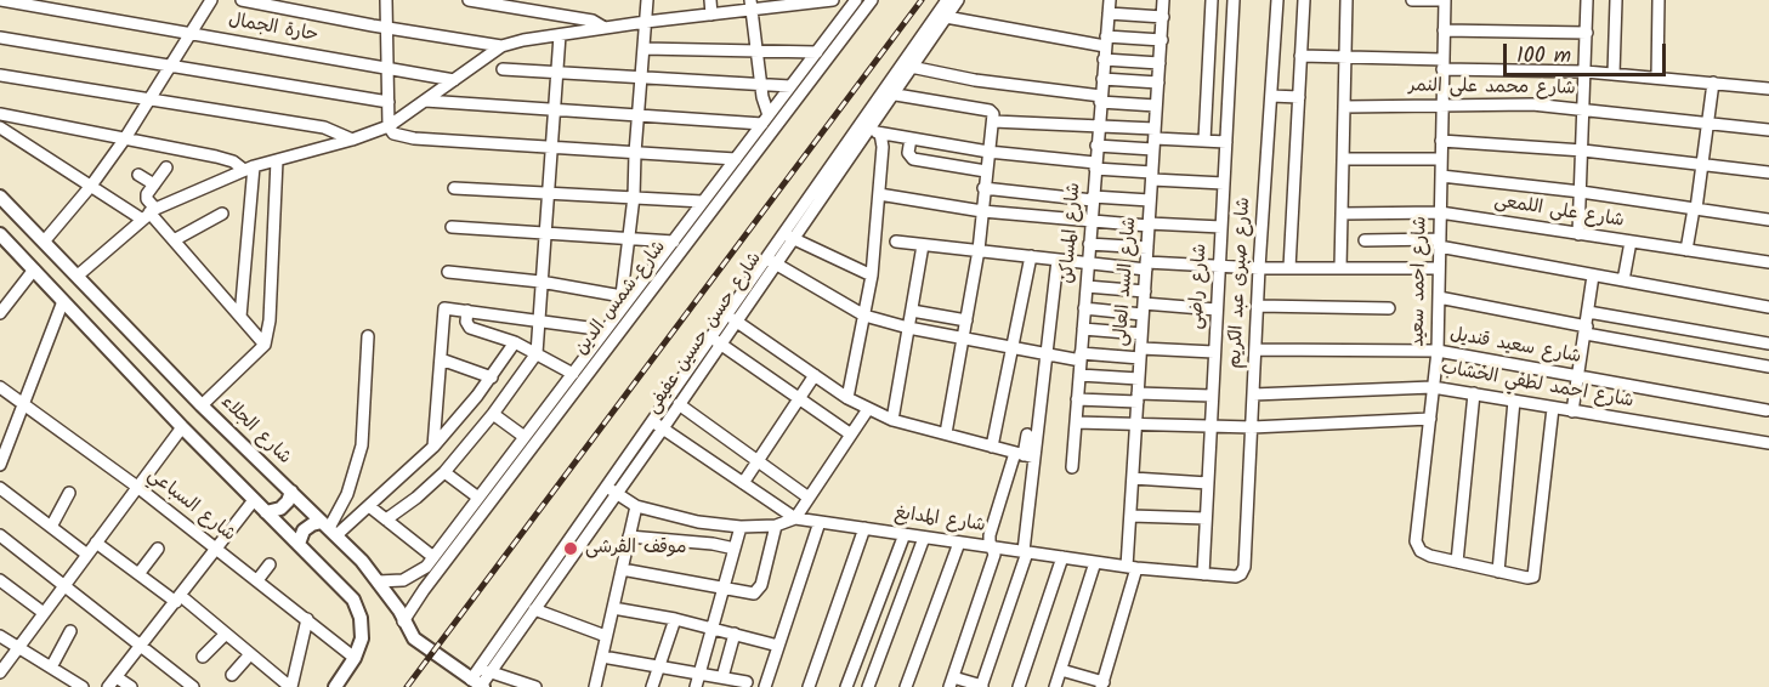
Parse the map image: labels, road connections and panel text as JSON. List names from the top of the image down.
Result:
{
  "streets": {
    "main road": ["شارع الجلاء"],
    "street": [
      "حارة الجمال",
      "شارع محمد على النمر",
      "شارع على اللمعى",
      "شارع المساكن",
      "شارع السد العالى",
      "شارع احمد سعيد",
      "شارع صبرى عبد الكريم",
      "شارع راضى",
      "شارع شمس الدين",
      "شارع حسن حسين عفيفى",
      "شارع سعيد قنديل",
      "شارع احمد لطفي الخشاب",
      "شارع السباعي",
      "شارع المدابغ"
    ]
  },
  "crossings": [
    ["شارع محمد على النمر", "شارع احمد سعيد"],
    ["شارع على اللمعى", "شارع احمد سعيد"],
    ["شارع السد العالى", "شارع المدابغ"],
    ["شارع احمد سعيد", "شارع سعيد قنديل"],
    ["شارع احمد سعيد", "شارع احمد لطفي الخشاب"],
    ["شارع صبرى عبد الكريم", "شارع سعيد قنديل"],
    ["شارع صبرى عبد الكريم", "شارع احمد لطفي الخشاب"],
    ["شارع صبرى عبد الكريم", "شارع المدابغ"],
    ["شارع راضى", "شارع المدابغ"],
    ["شارع شمس الدين", "شارع الجلاء"],
    ["شارع حسن حسين عفيفى", "شارع الجلاء"],
    ["شارع حسن حسين عفيفى", "شارع المدابغ"]
  ],
  "places": ["موقف القرشى"],
  "scale_bar": "100 m"
}
